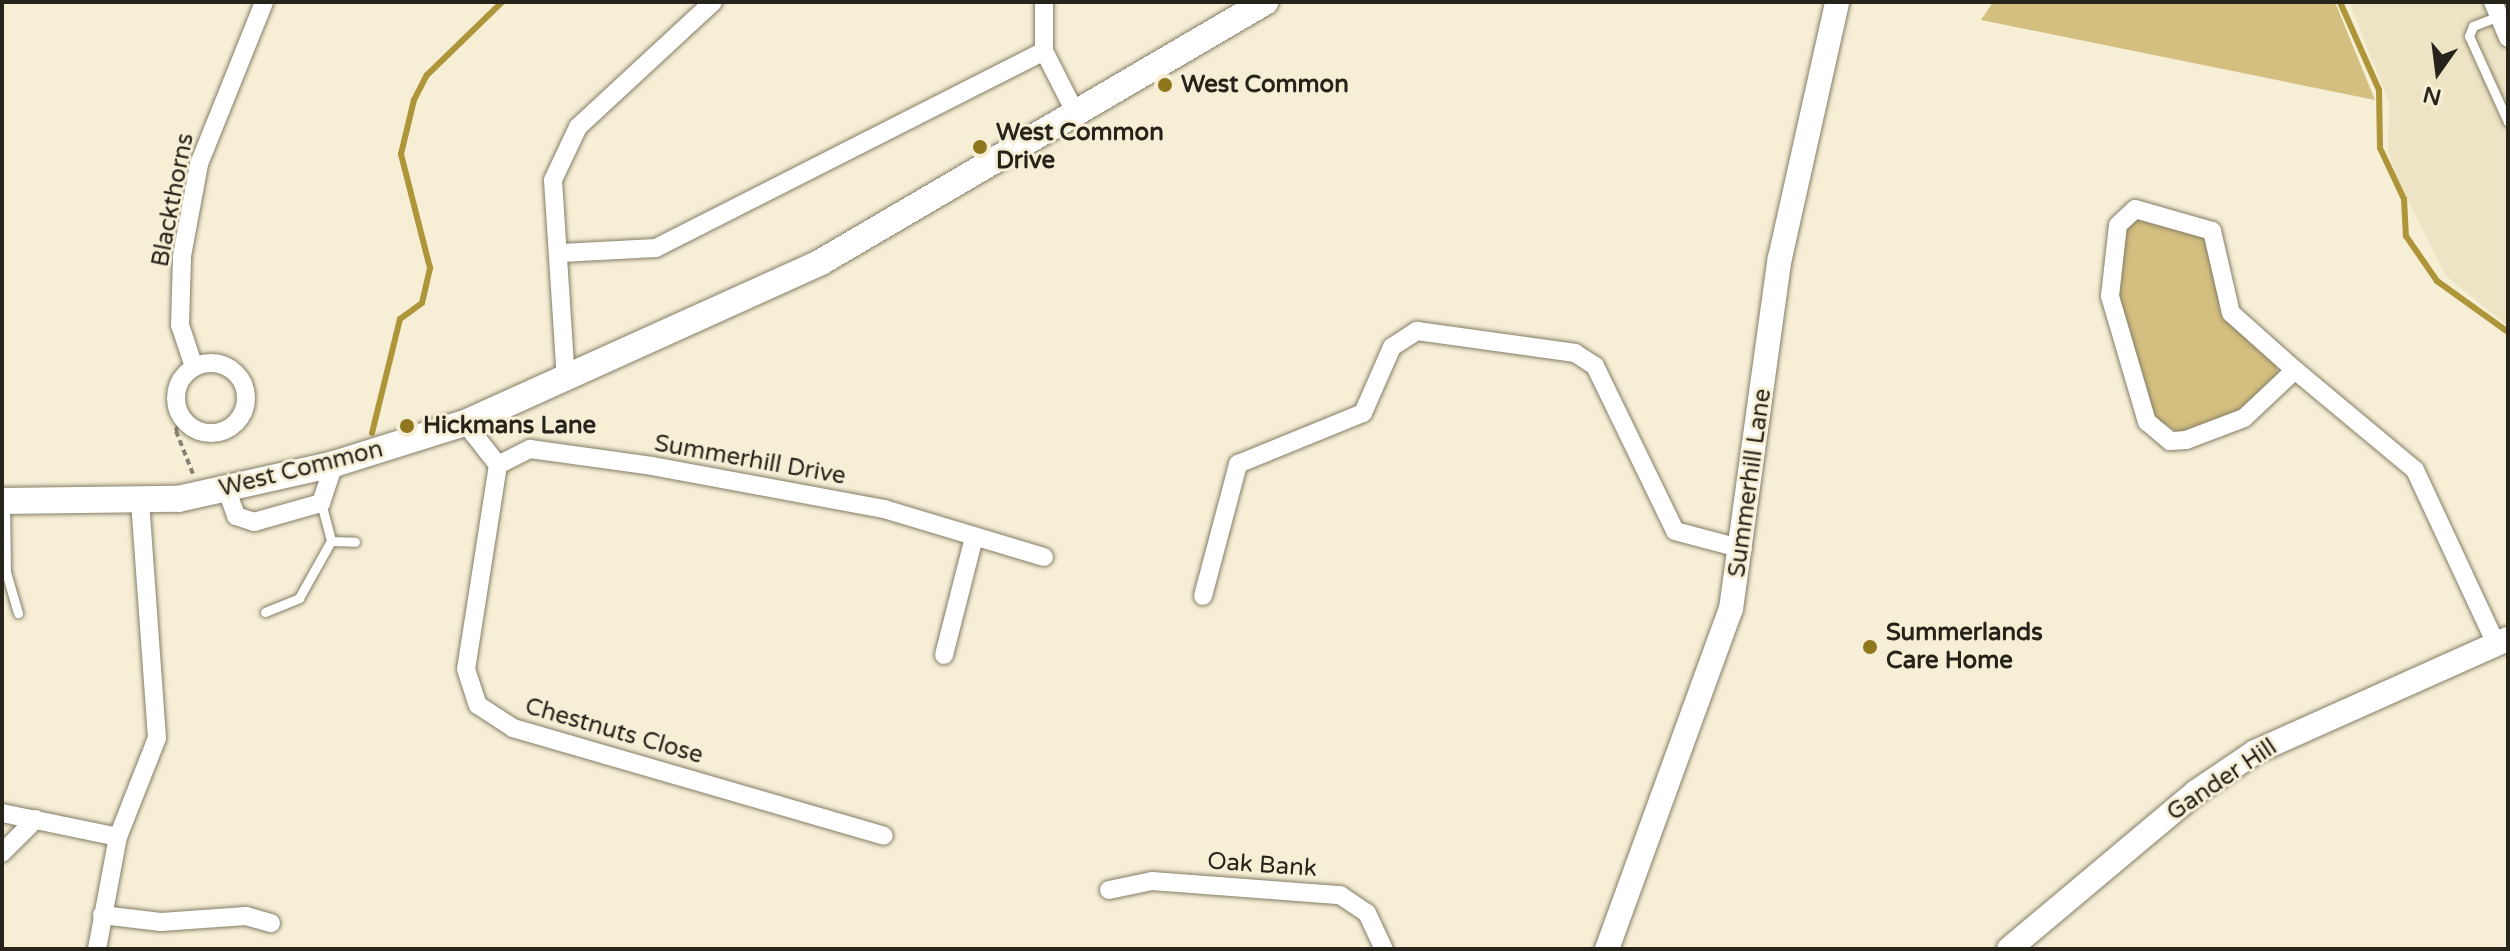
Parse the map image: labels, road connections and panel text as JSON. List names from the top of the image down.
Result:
{
  "streets": {
    "main road": ["West Common"],
    "street": [
      "Blackthorns",
      "Summerhill Drive",
      "Summerhill Lane",
      "Chestnuts Close",
      "Gander Hill",
      "Oak Bank"
    ]
  },
  "crossings": [
    ["Summerhill Drive", "Chestnuts Close"]
  ],
  "places": [
    "West Common",
    "West Common Drive",
    "Hickmans Lane",
    "Summerlands Care Home"
  ],
  "north": "bottom"
}
